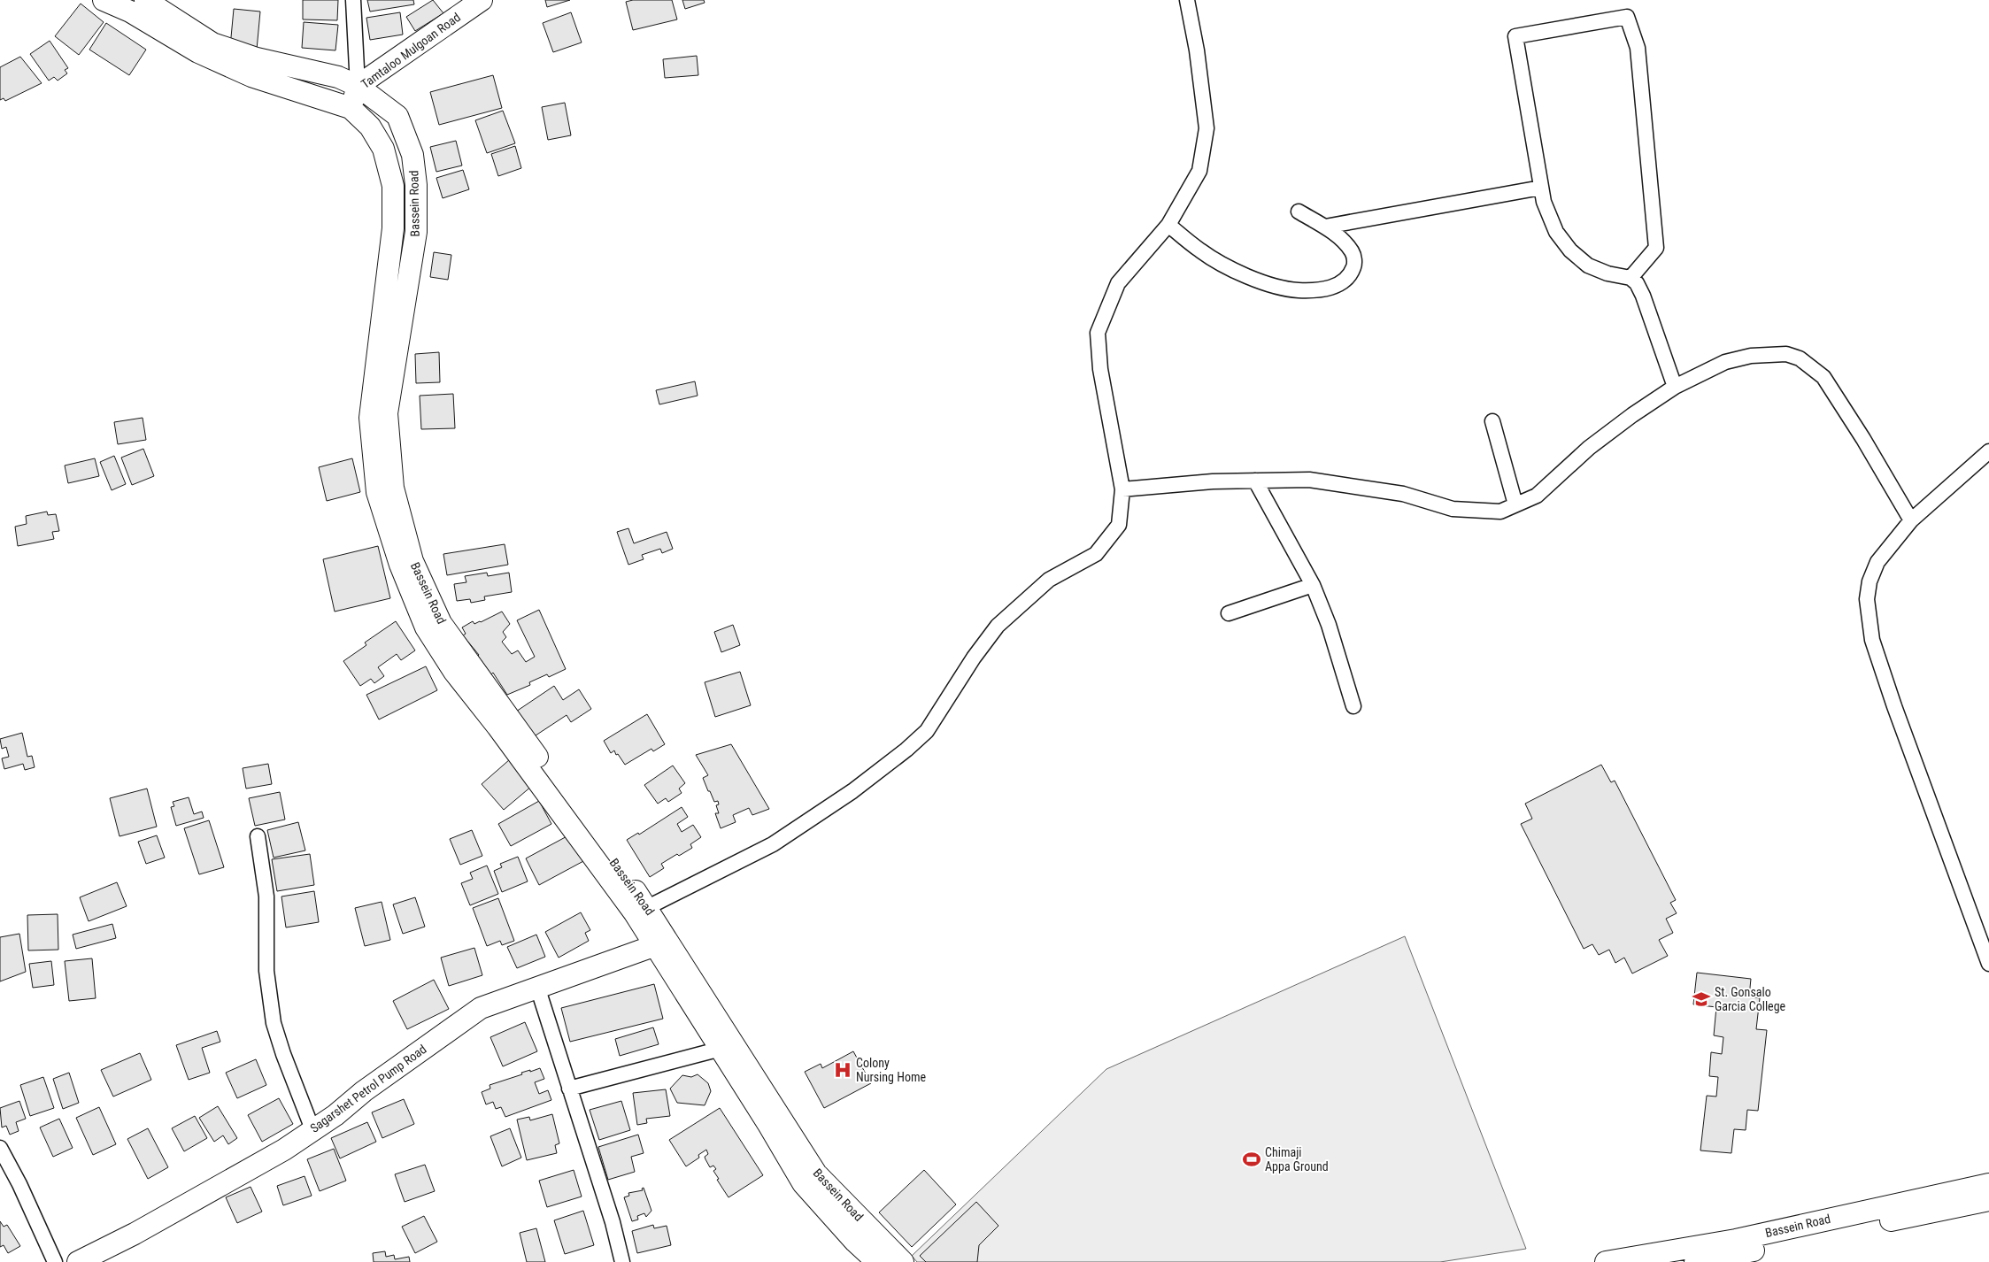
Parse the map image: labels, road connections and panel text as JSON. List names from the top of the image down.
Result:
{
  "streets": {
    "main road": ["Tamtaloo Mulgoan Road", "Bassein Road", "Sagarshet Petrol Pump Road"]
  },
  "crossings": [
    ["Tamtaloo Mulgoan Road", "Bassein Road"],
    ["Bassein Road", "Sagarshet Petrol Pump Road"]
  ],
  "places": {
    "school or university": ["St. Gonsalo Garcia College"],
    "hospital": ["Colony Nursing Home"],
    "sports": ["Chimaji Appa Ground"]
  }
}
